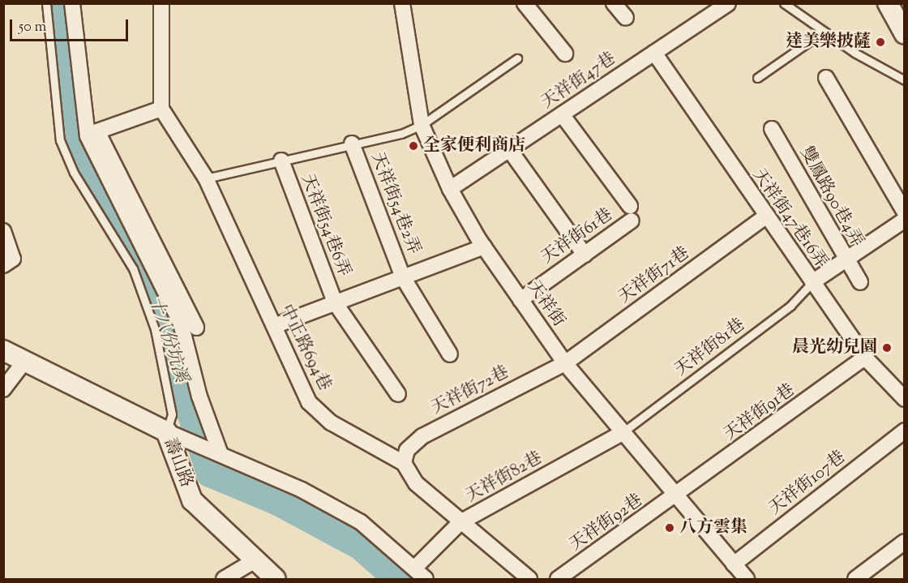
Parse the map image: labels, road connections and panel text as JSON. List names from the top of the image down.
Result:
{
  "streets": {
    "street": [
      "天祥街47巷",
      "雙鳳路90巷4弄",
      "天祥街54巷2弄",
      "天祥街47巷16弄",
      "天祥街54巷6弄",
      "天祥街61巷",
      "天祥街71巷",
      "天祥街",
      "中正路694巷",
      "天祥街72巷",
      "天祥街91巷",
      "壽山路",
      "天祥街82巷",
      "天祥街107巷",
      "天祥街92巷"
    ],
    "lane": ["天祥街81巷"]
  },
  "crossings": [
    ["天祥街47巷", "天祥街47巷16弄"],
    ["天祥街47巷", "天祥街61巷"],
    ["天祥街47巷", "天祥街"],
    ["天祥街47巷16弄", "天祥街71巷"],
    ["天祥街47巷16弄", "天祥街81巷"],
    ["天祥街47巷16弄", "天祥街91巷"],
    ["天祥街61巷", "天祥街"],
    ["天祥街71巷", "天祥街"],
    ["天祥街71巷", "天祥街72巷"],
    ["天祥街", "天祥街81巷"],
    ["天祥街", "天祥街72巷"],
    ["天祥街", "天祥街91巷"],
    ["天祥街", "天祥街82巷"],
    ["天祥街", "天祥街107巷"],
    ["天祥街", "天祥街92巷"],
    ["中正路694巷", "天祥街72巷"],
    ["中正路694巷", "天祥街82巷"],
    ["天祥街81巷", "天祥街82巷"],
    ["天祥街91巷", "天祥街92巷"]
  ],
  "water": ["十八份坑溪"],
  "places": [
    "達美樂披薩",
    "全家便利商店",
    "晨光幼兒園",
    "八方雲集"
  ],
  "scale_bar": "50 m"
}
